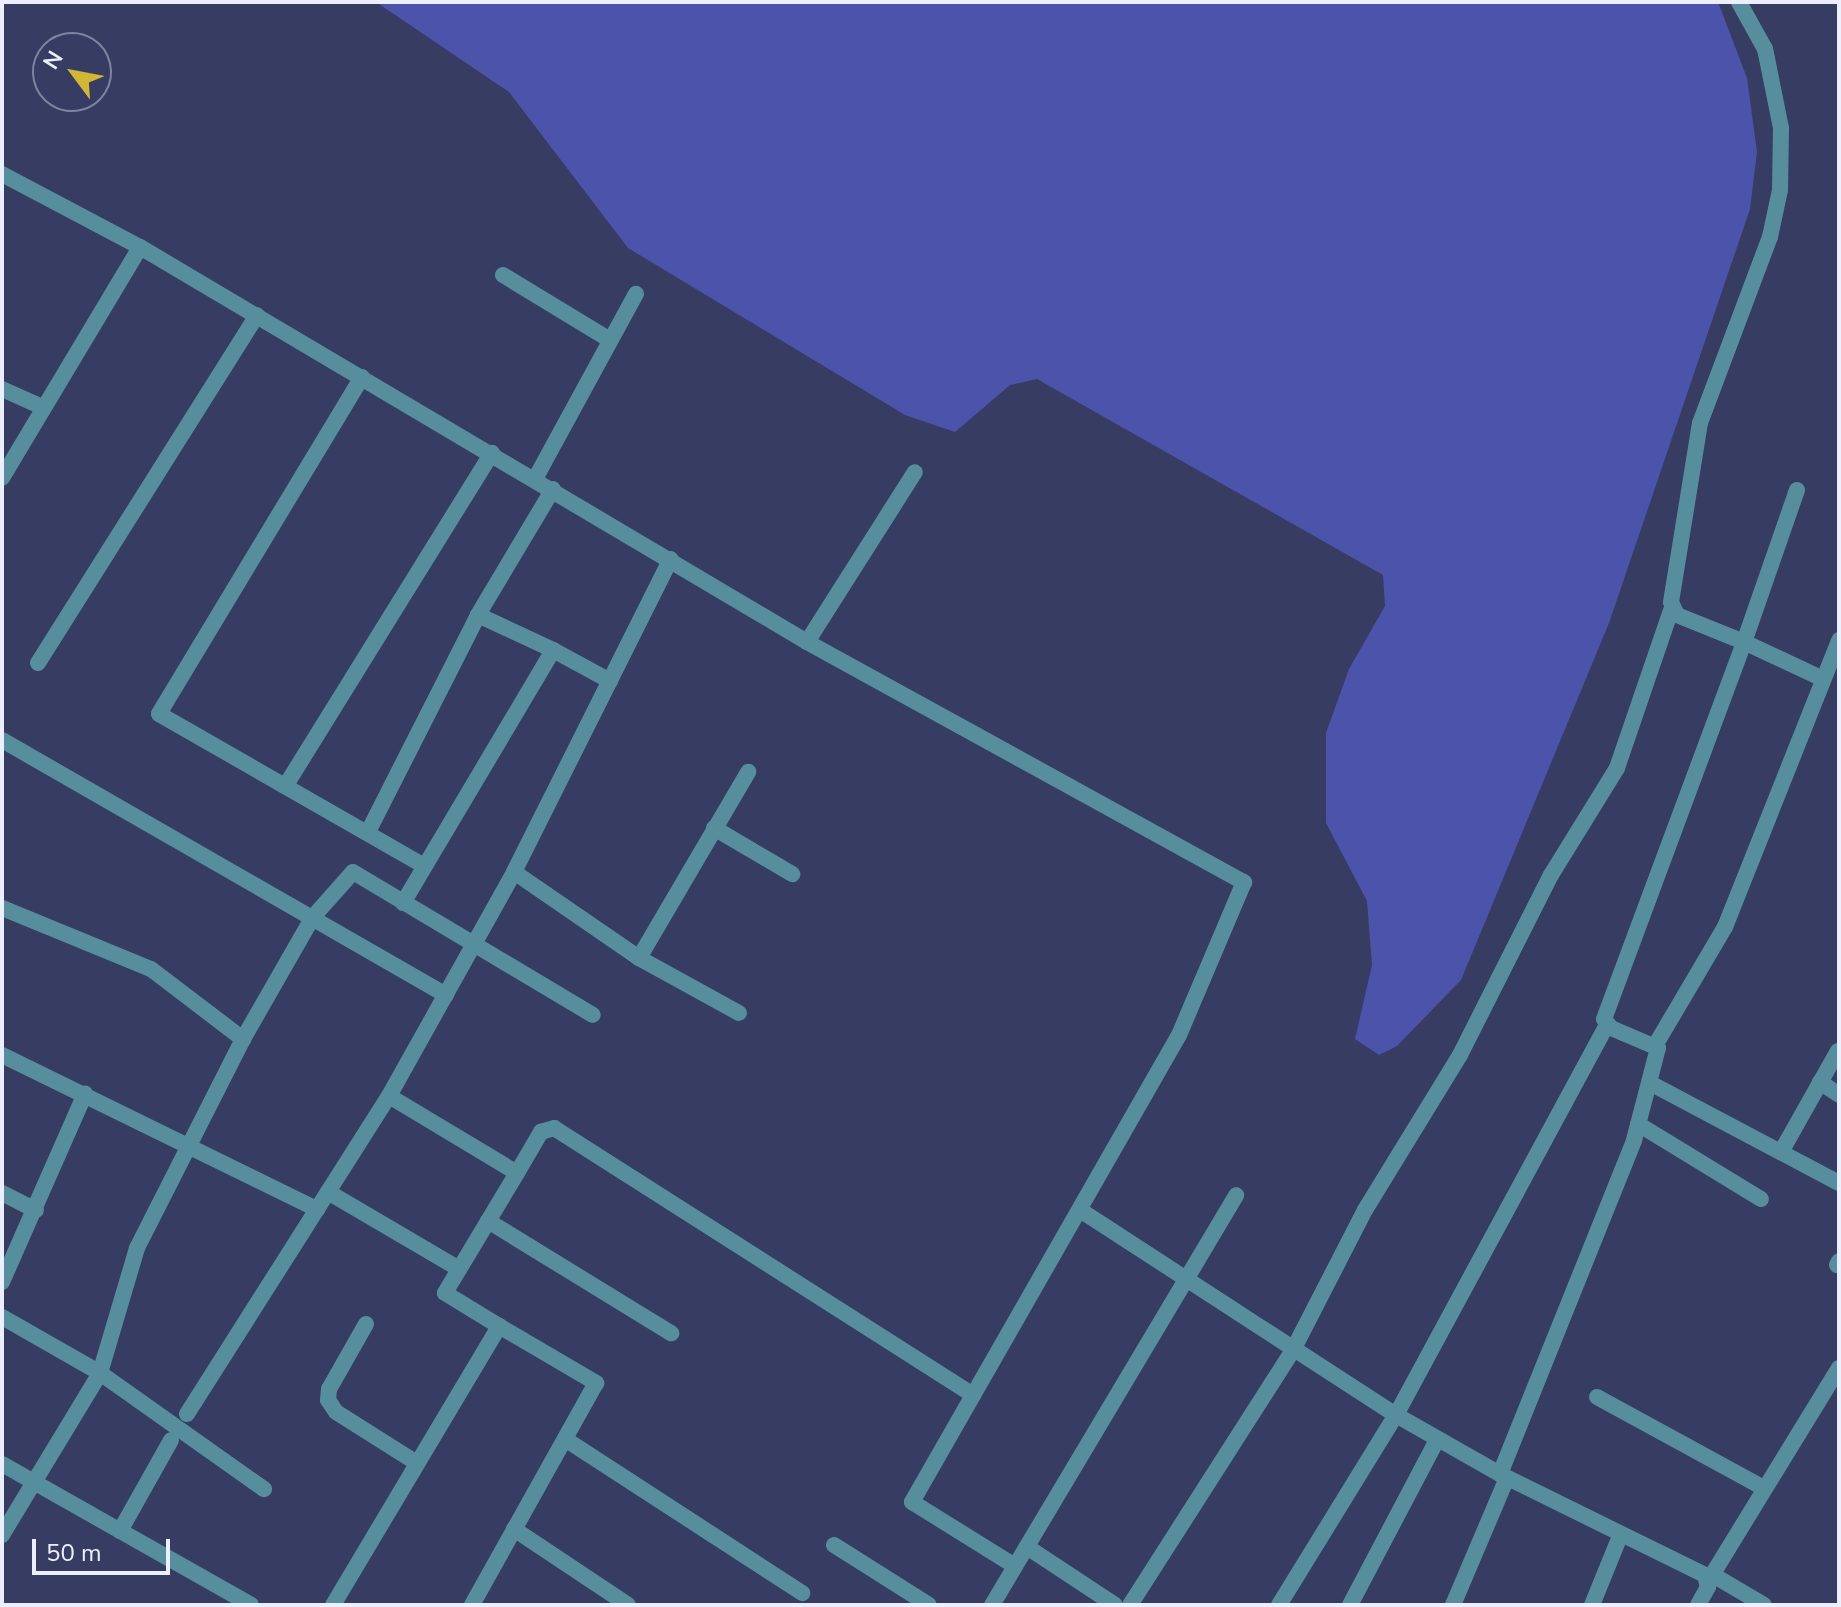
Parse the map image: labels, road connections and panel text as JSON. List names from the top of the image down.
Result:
{
  "scale_bar": "50 m",
  "north": "top left"
}
